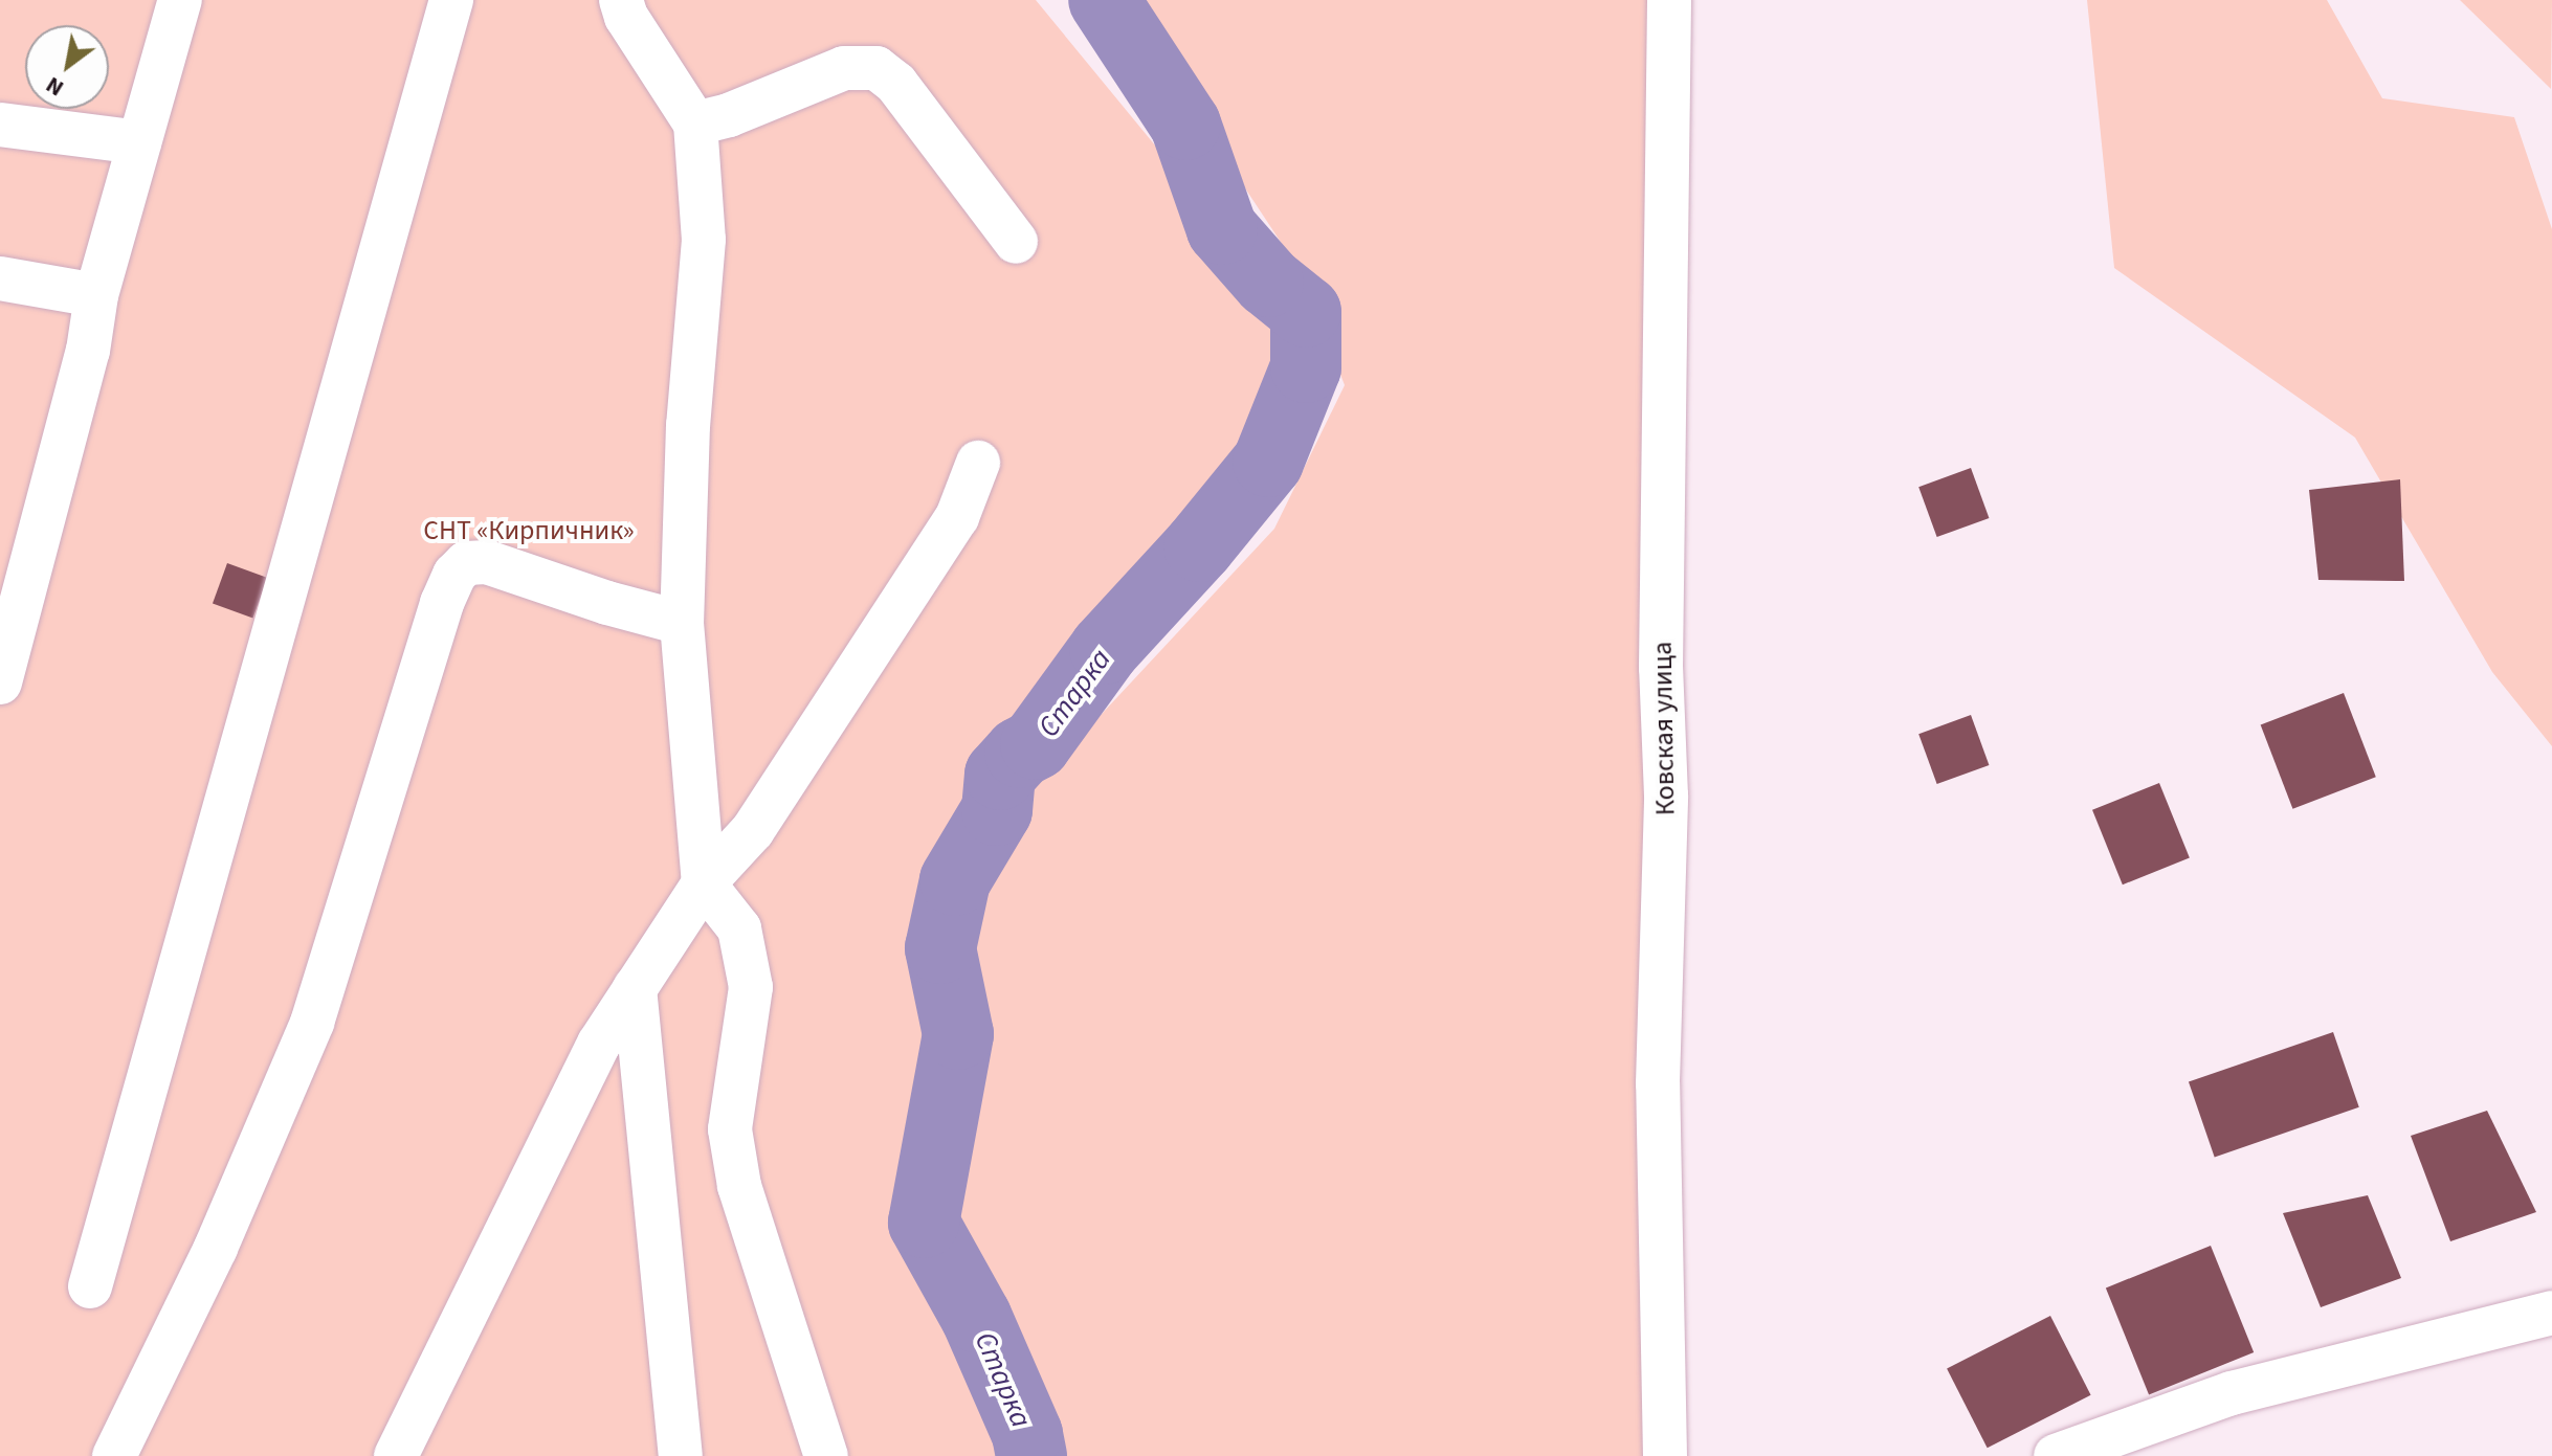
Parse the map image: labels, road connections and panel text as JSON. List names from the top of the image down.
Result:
{
  "streets": {
    "street": ["Ковская улица"]
  },
  "water": ["Старка"],
  "parks": ["СНТ «Кирпичник»"],
  "north": "bottom left"
}
